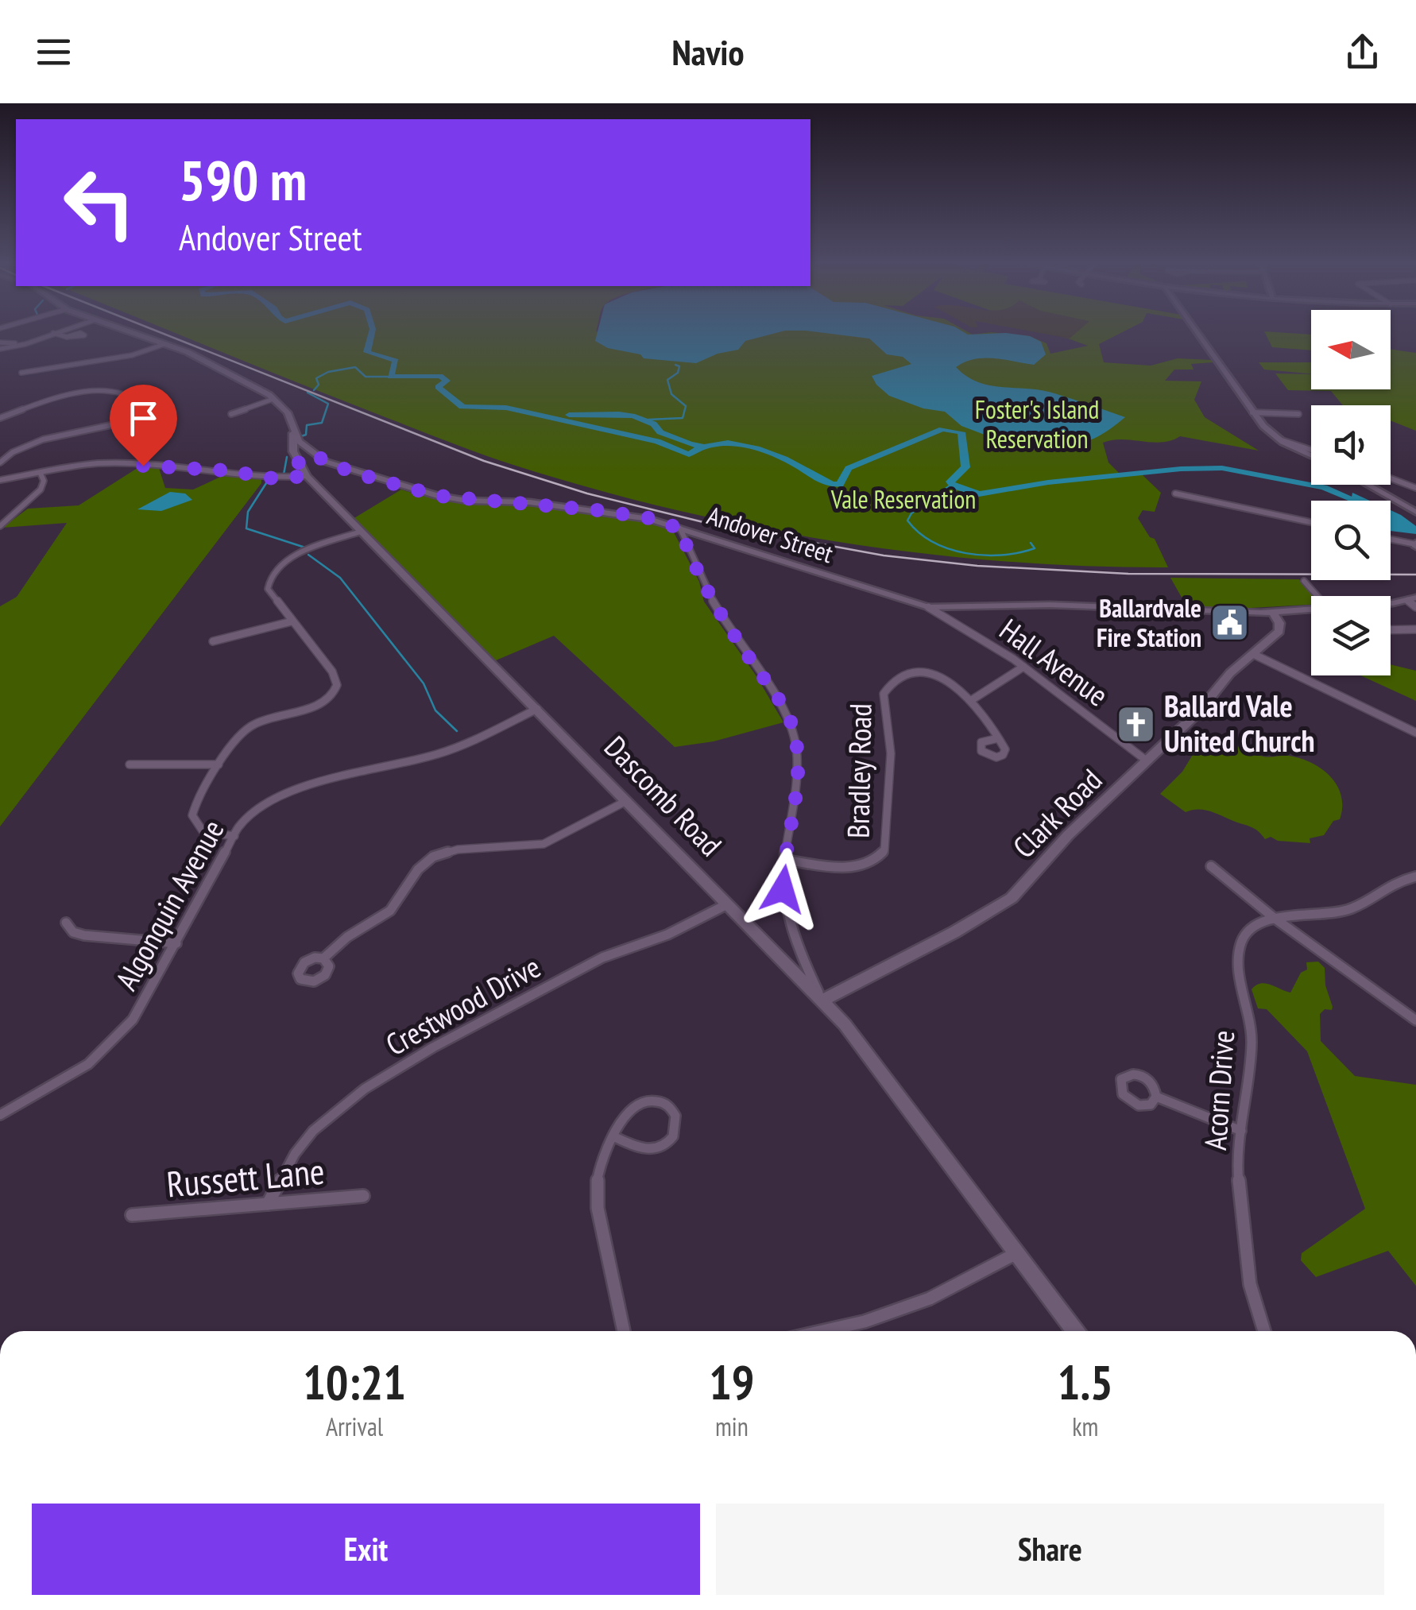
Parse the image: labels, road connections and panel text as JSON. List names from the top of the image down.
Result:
{
  "streets": {
    "main road": ["Andover Street", "Dascomb Road", "Clark Road"],
    "street": [
      "Hall Avenue",
      "Bradley Road",
      "Algonquin Avenue",
      "Crestwood Drive",
      "Acorn Drive",
      "Russett Lane"
    ]
  },
  "crossings": [
    ["Andover Street", "Hall Avenue"],
    ["Andover Street", "Dascomb Road"],
    ["Andover Street", "Clark Road"],
    ["Hall Avenue", "Clark Road"],
    ["Dascomb Road", "Clark Road"],
    ["Dascomb Road", "Algonquin Avenue"],
    ["Dascomb Road", "Crestwood Drive"],
    ["Crestwood Drive", "Russett Lane"]
  ],
  "parks": ["Foster's Island Reservation", "Vale Reservation"],
  "places": {
    "public building": ["Ballardvale Fire Station"],
    "church": ["Ballard Vale United Church"]
  },
  "north": "left",
  "page": {
    "header": "Navio",
    "turn": ["590 m", "Andover Street"],
    "eta": [
      "10:21",
      "Arrival",
      "19",
      "min",
      "1.5",
      "km"
    ],
    "buttons": ["Exit", "Share"]
  }
}
